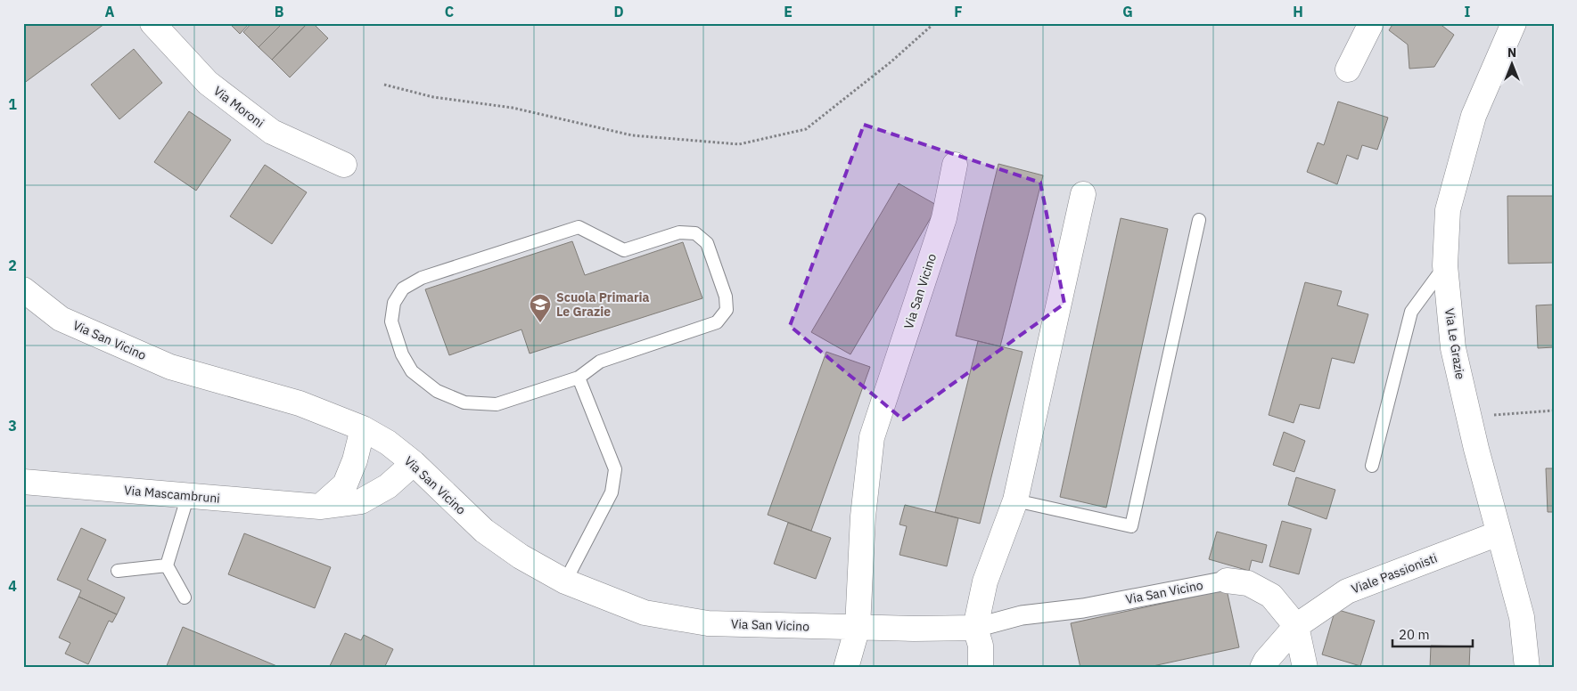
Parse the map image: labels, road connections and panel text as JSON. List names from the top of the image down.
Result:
{
  "streets": {
    "street": [
      "Via Moroni",
      "Via San Vicino",
      "Via Le Grazie",
      "Via Mascambruni",
      "Viale Passionisti"
    ]
  },
  "crossings": [
    ["Via San Vicino", "Via Mascambruni"],
    ["Via San Vicino", "Viale Passionisti"],
    ["Via Le Grazie", "Viale Passionisti"]
  ],
  "places": {
    "school or university": ["Scuola Primaria Le Grazie"]
  },
  "scale_bar": "20 m",
  "north": "top",
  "grid": {
    "columns": [
      "A",
      "B",
      "C",
      "D",
      "E",
      "F",
      "G",
      "H",
      "I"
    ],
    "rows": [
      "1",
      "2",
      "3",
      "4"
    ]
  }
}
